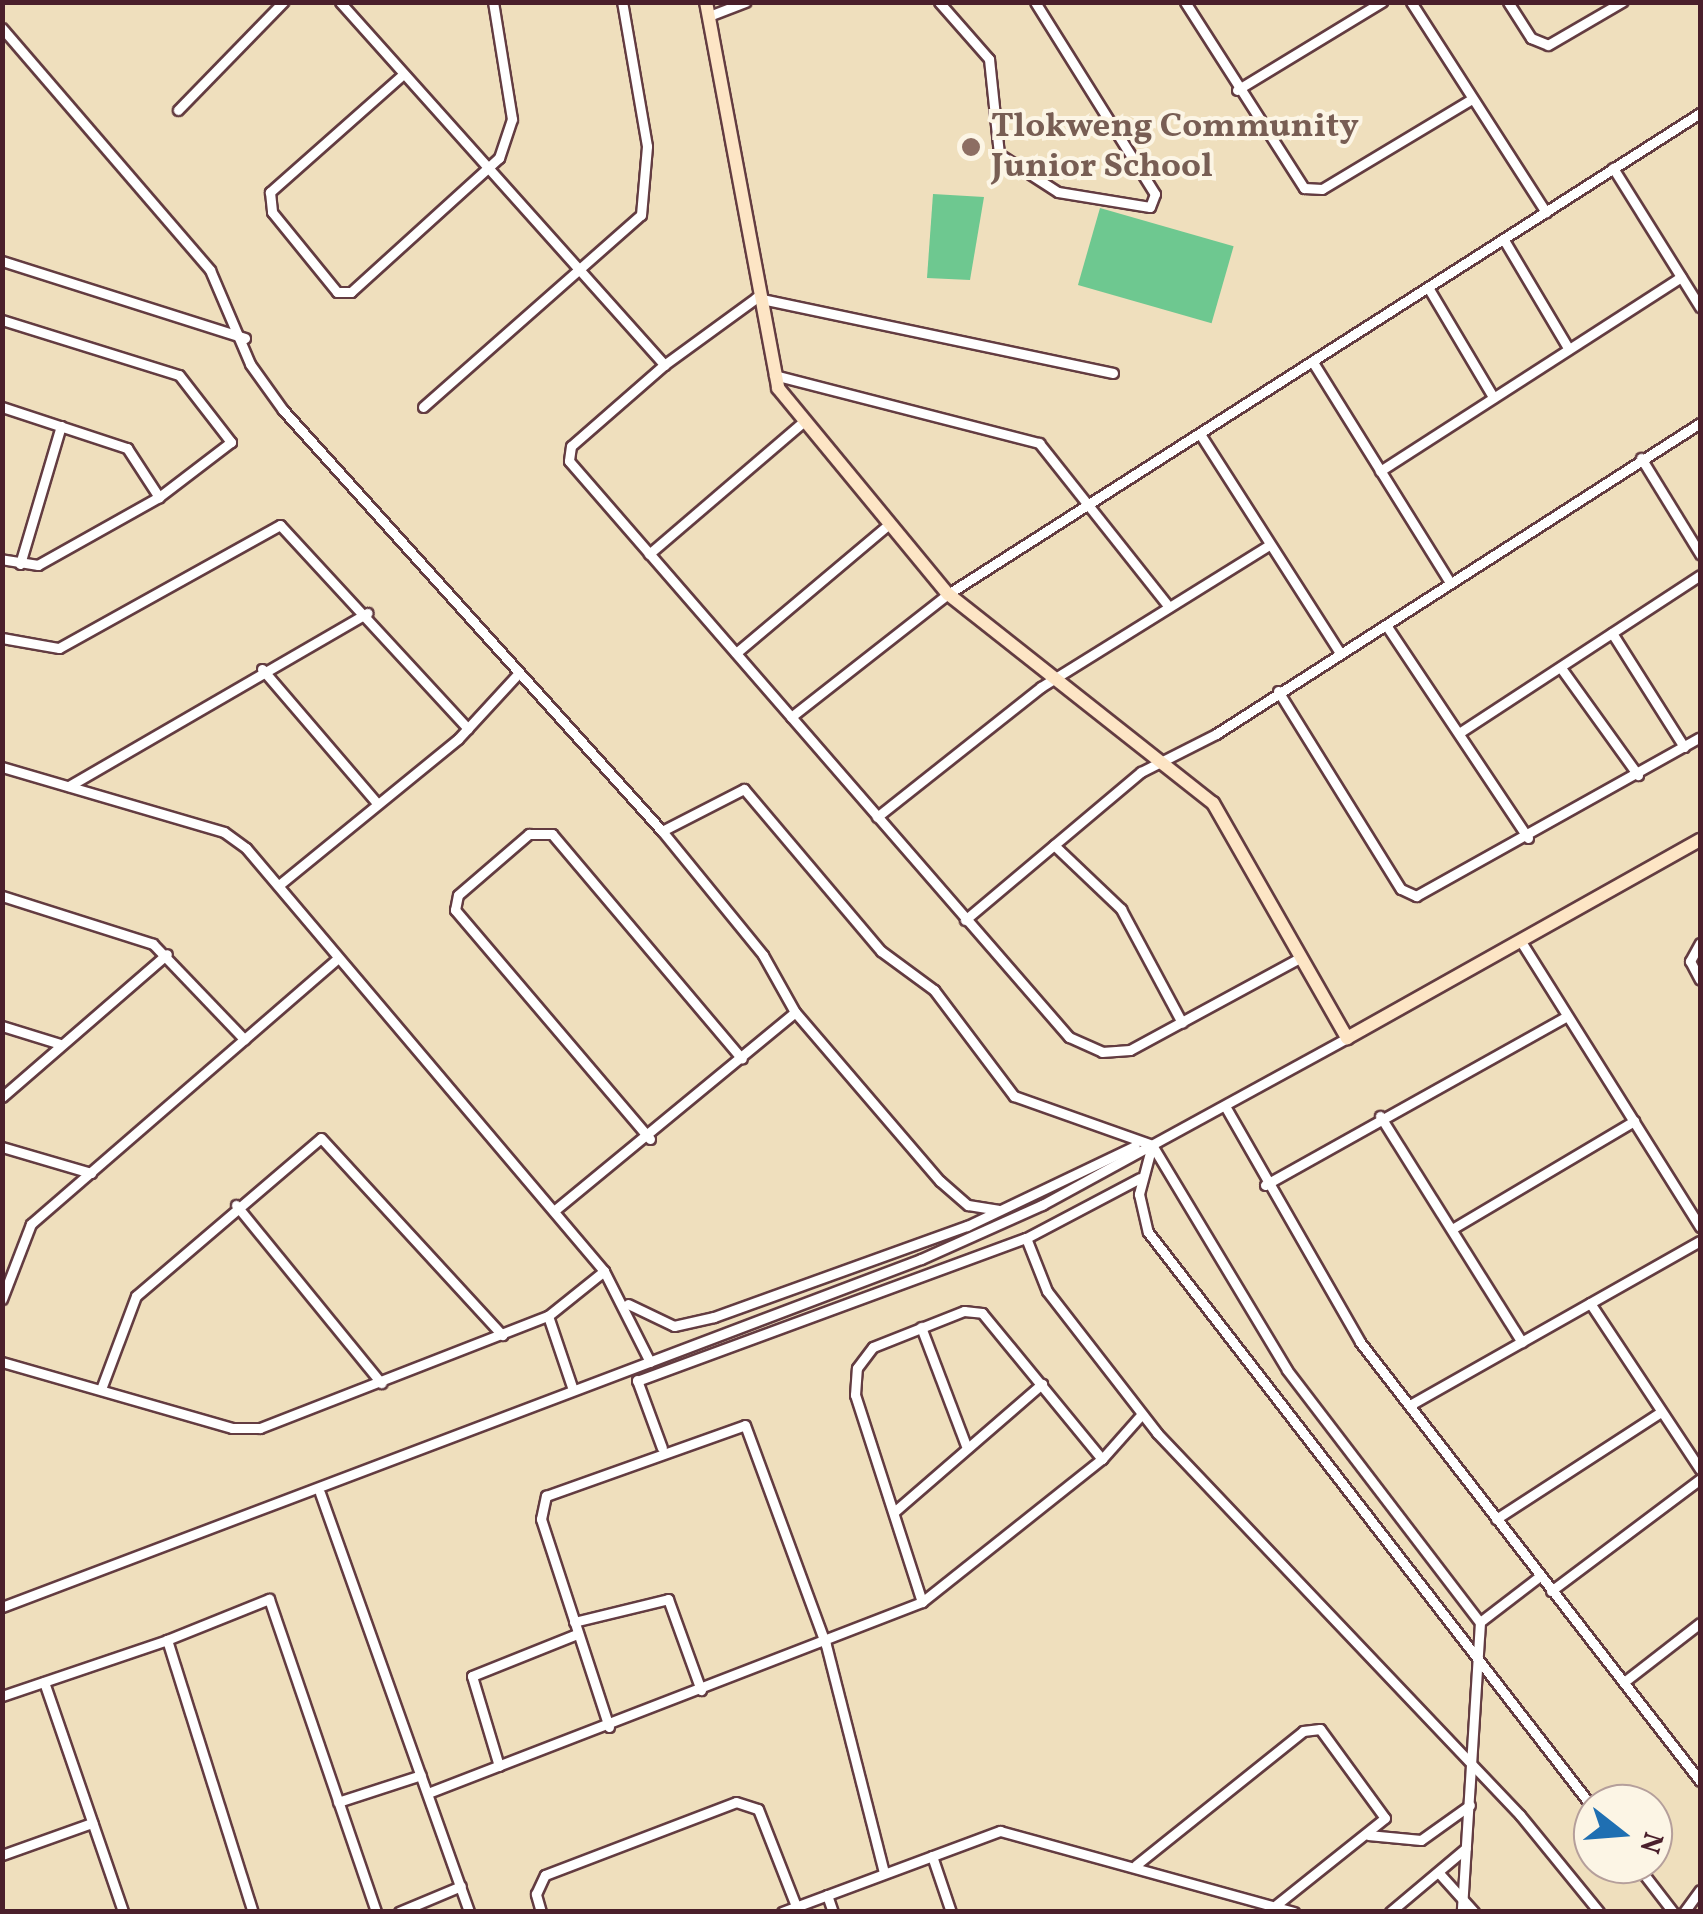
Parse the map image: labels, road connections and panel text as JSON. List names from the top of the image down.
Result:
{
  "places": ["Tlokweng Community Junior School"],
  "north": "right"
}
